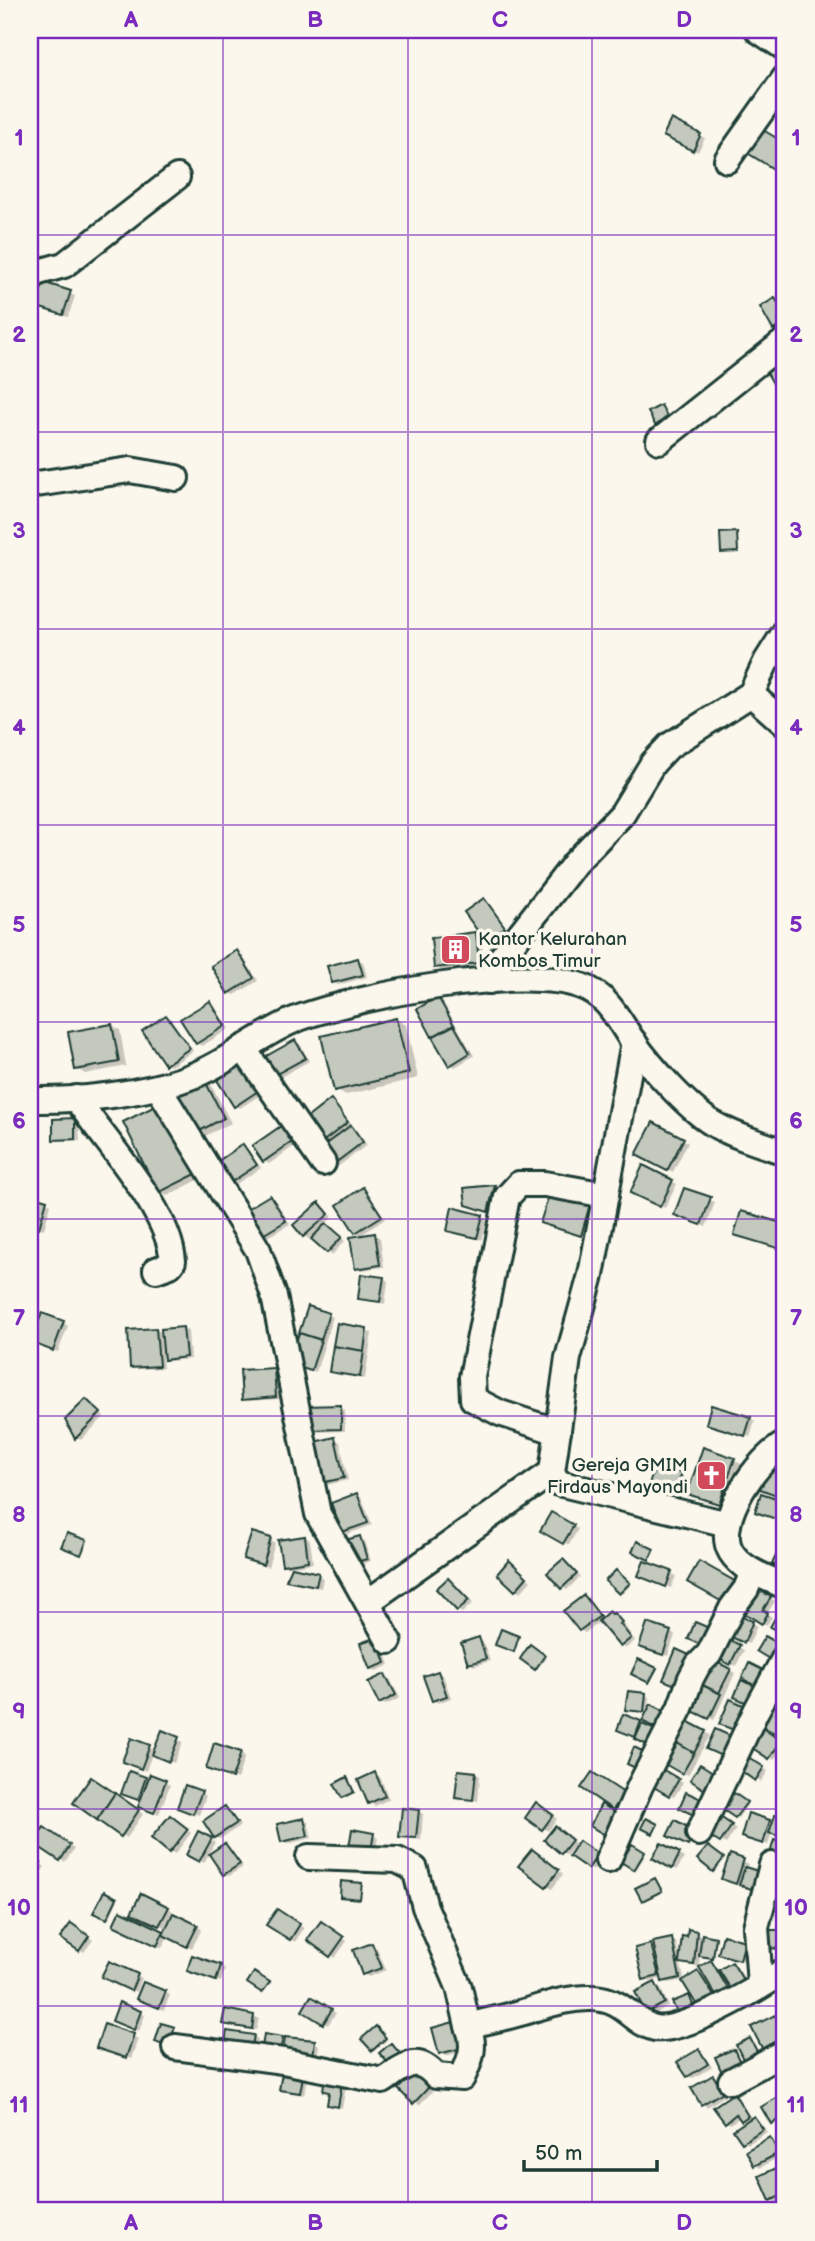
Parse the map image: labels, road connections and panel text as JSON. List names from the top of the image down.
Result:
{
  "places": {
    "building": ["Kantor Kelurahan Kombos Timur"],
    "church": ["Gereja GMIM Firdaus Mayondi"]
  },
  "scale_bar": "50 m",
  "grid": {
    "columns": [
      "A",
      "B",
      "C",
      "D"
    ],
    "rows": [
      "1",
      "2",
      "3",
      "4",
      "5",
      "6",
      "7",
      "8",
      "9",
      "10",
      "11"
    ]
  }
}
